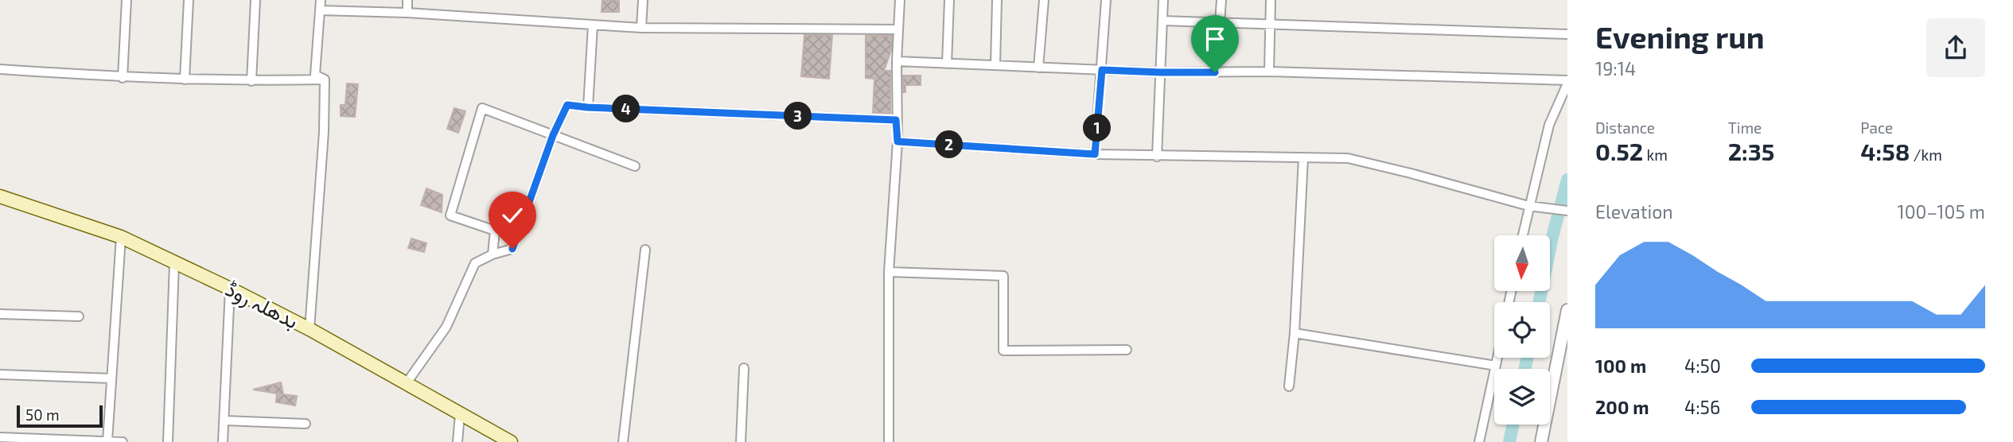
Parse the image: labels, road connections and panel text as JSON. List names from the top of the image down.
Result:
{
  "streets": {
    "main road": ["بدھلہ روڈ"]
  },
  "scale_bar": "50 m",
  "north": "bottom",
  "page": {
    "heading": ["Evening run", "19:14"],
    "pins": [
      "4",
      "3",
      "1",
      "2"
    ],
    "stats": [
      ["Distance", "0.52 km"],
      ["Time", "2:35"],
      ["Pace", "4:58 /km"]
    ],
    "chart": ["Elevation", "100–105 m"],
    "list": [
      {
        "name": "100 m",
        "note": "4:50"
      },
      {
        "name": "200 m",
        "note": "4:56"
      }
    ],
    "scale": "50 m"
  }
}
